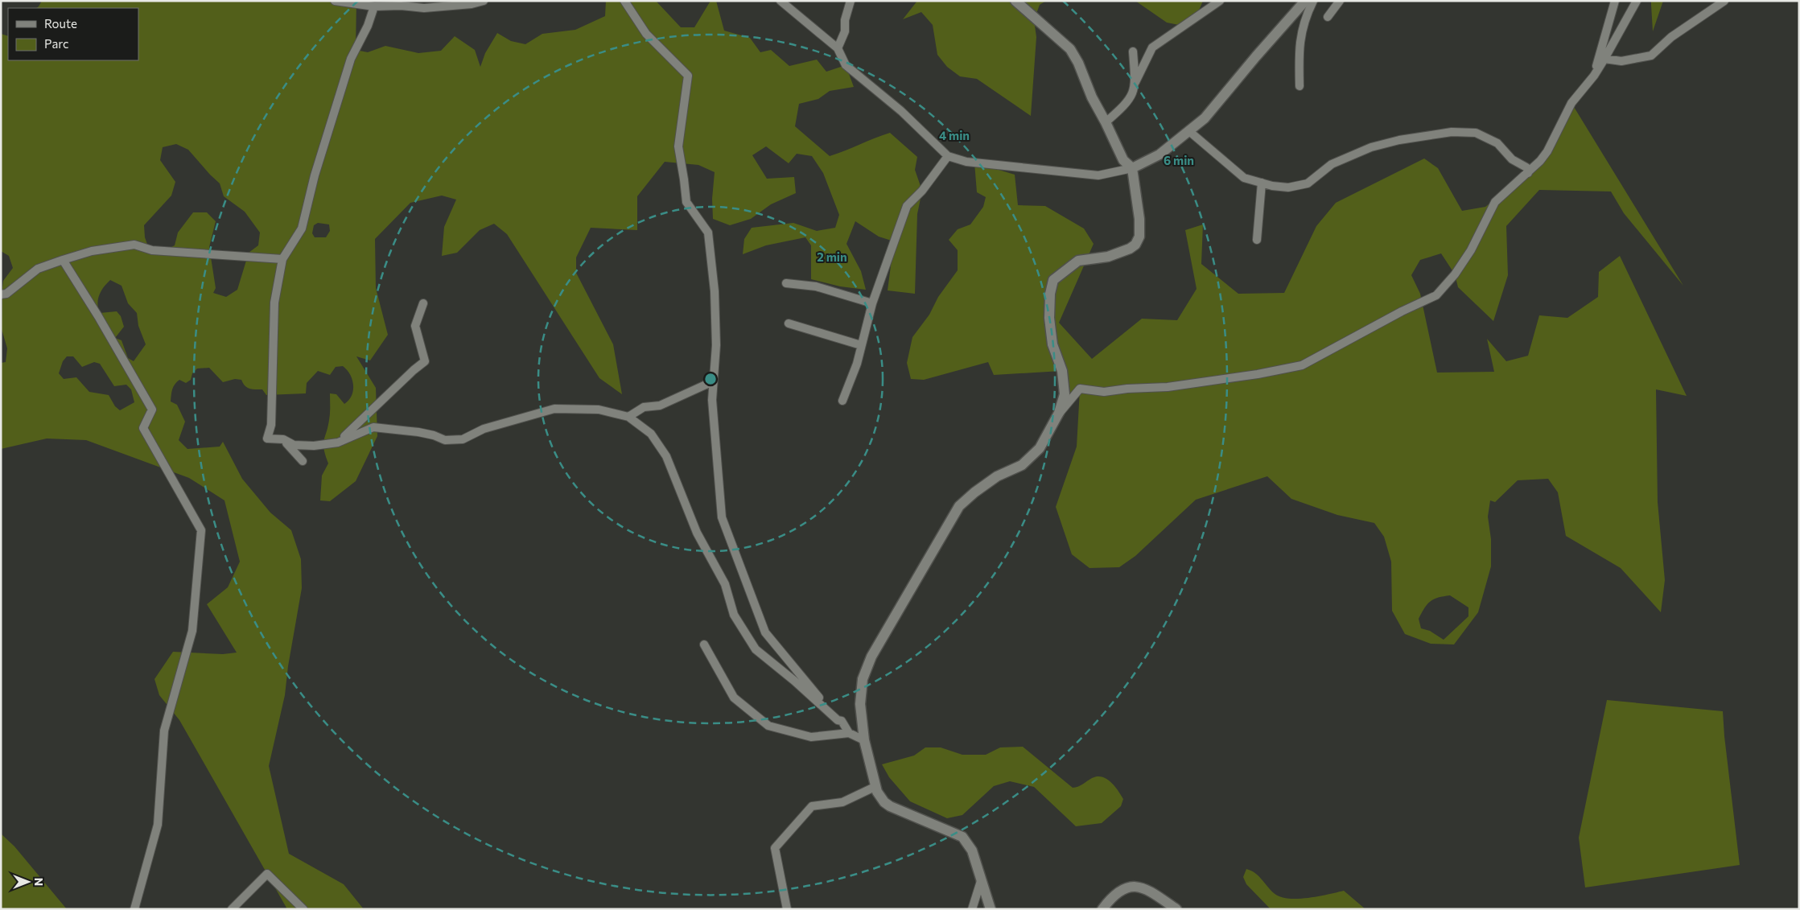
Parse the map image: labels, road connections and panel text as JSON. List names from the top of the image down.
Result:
{
  "legend": ["Route", "Parc"],
  "north": "right",
  "rings": ["4 min", "6 min", "2 min"]
}
